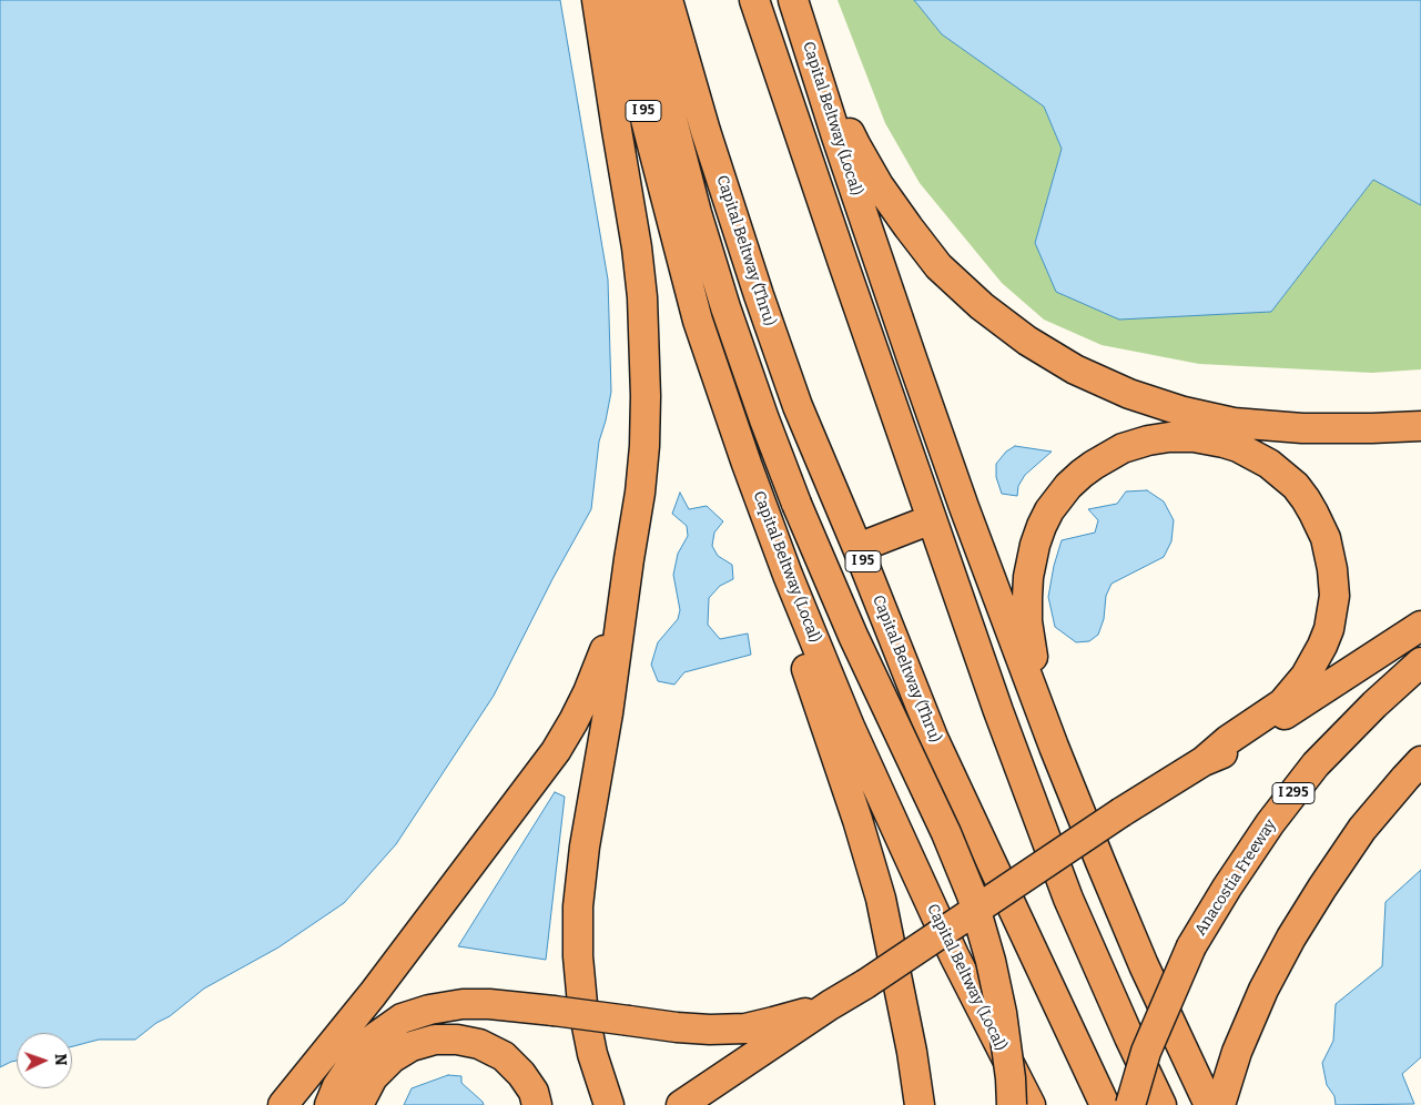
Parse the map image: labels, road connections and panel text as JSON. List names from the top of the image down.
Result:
{
  "streets": {
    "highway": [
      "I 95",
      "Capital Beltway (Local)",
      "Capital Beltway (Thru)",
      "I 295",
      "Anacostia Freeway"
    ]
  },
  "north": "right"
}
